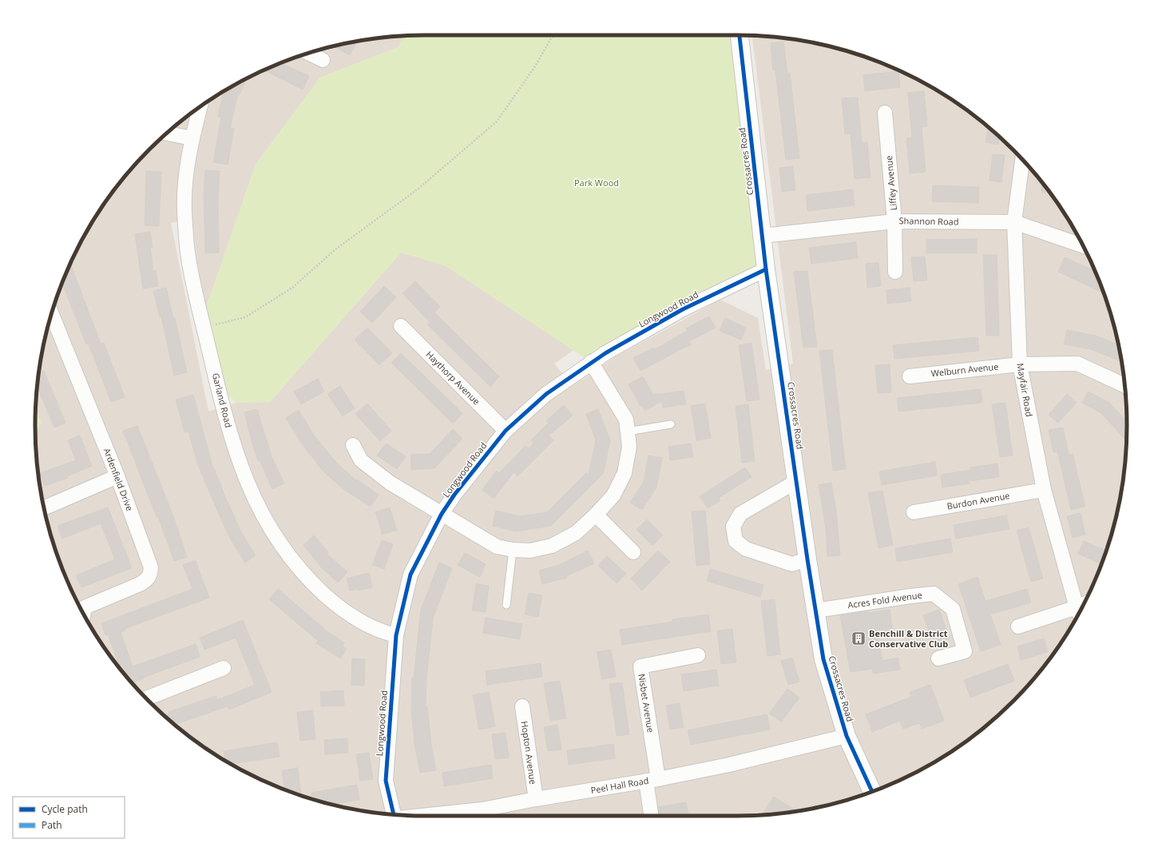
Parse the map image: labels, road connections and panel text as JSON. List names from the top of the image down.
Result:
{
  "streets": {
    "street": [
      "Crossacres Road",
      "Liffey Avenue",
      "Shannon Road",
      "Longwood Road",
      "Welburn Avenue",
      "Haythorp Avenue",
      "Mayfair Road",
      "Garland Road",
      "Ardenfield Drive",
      "Burdon Avenue",
      "Acres Fold Avenue",
      "Nisbet Avenue",
      "Hopton Avenue",
      "Peel Hall Road"
    ]
  },
  "crossings": [
    ["Crossacres Road", "Shannon Road"],
    ["Crossacres Road", "Longwood Road"],
    ["Crossacres Road", "Acres Fold Avenue"],
    ["Crossacres Road", "Peel Hall Road"],
    ["Liffey Avenue", "Shannon Road"],
    ["Shannon Road", "Mayfair Road"],
    ["Longwood Road", "Haythorp Avenue"],
    ["Longwood Road", "Garland Road"],
    ["Welburn Avenue", "Mayfair Road"],
    ["Mayfair Road", "Burdon Avenue"],
    ["Nisbet Avenue", "Peel Hall Road"],
    ["Hopton Avenue", "Peel Hall Road"]
  ],
  "parks": ["Park Wood"],
  "places": {
    "building": ["Benchill & District Conservative Club"]
  },
  "legend": ["Cycle path", "Path"]
}
